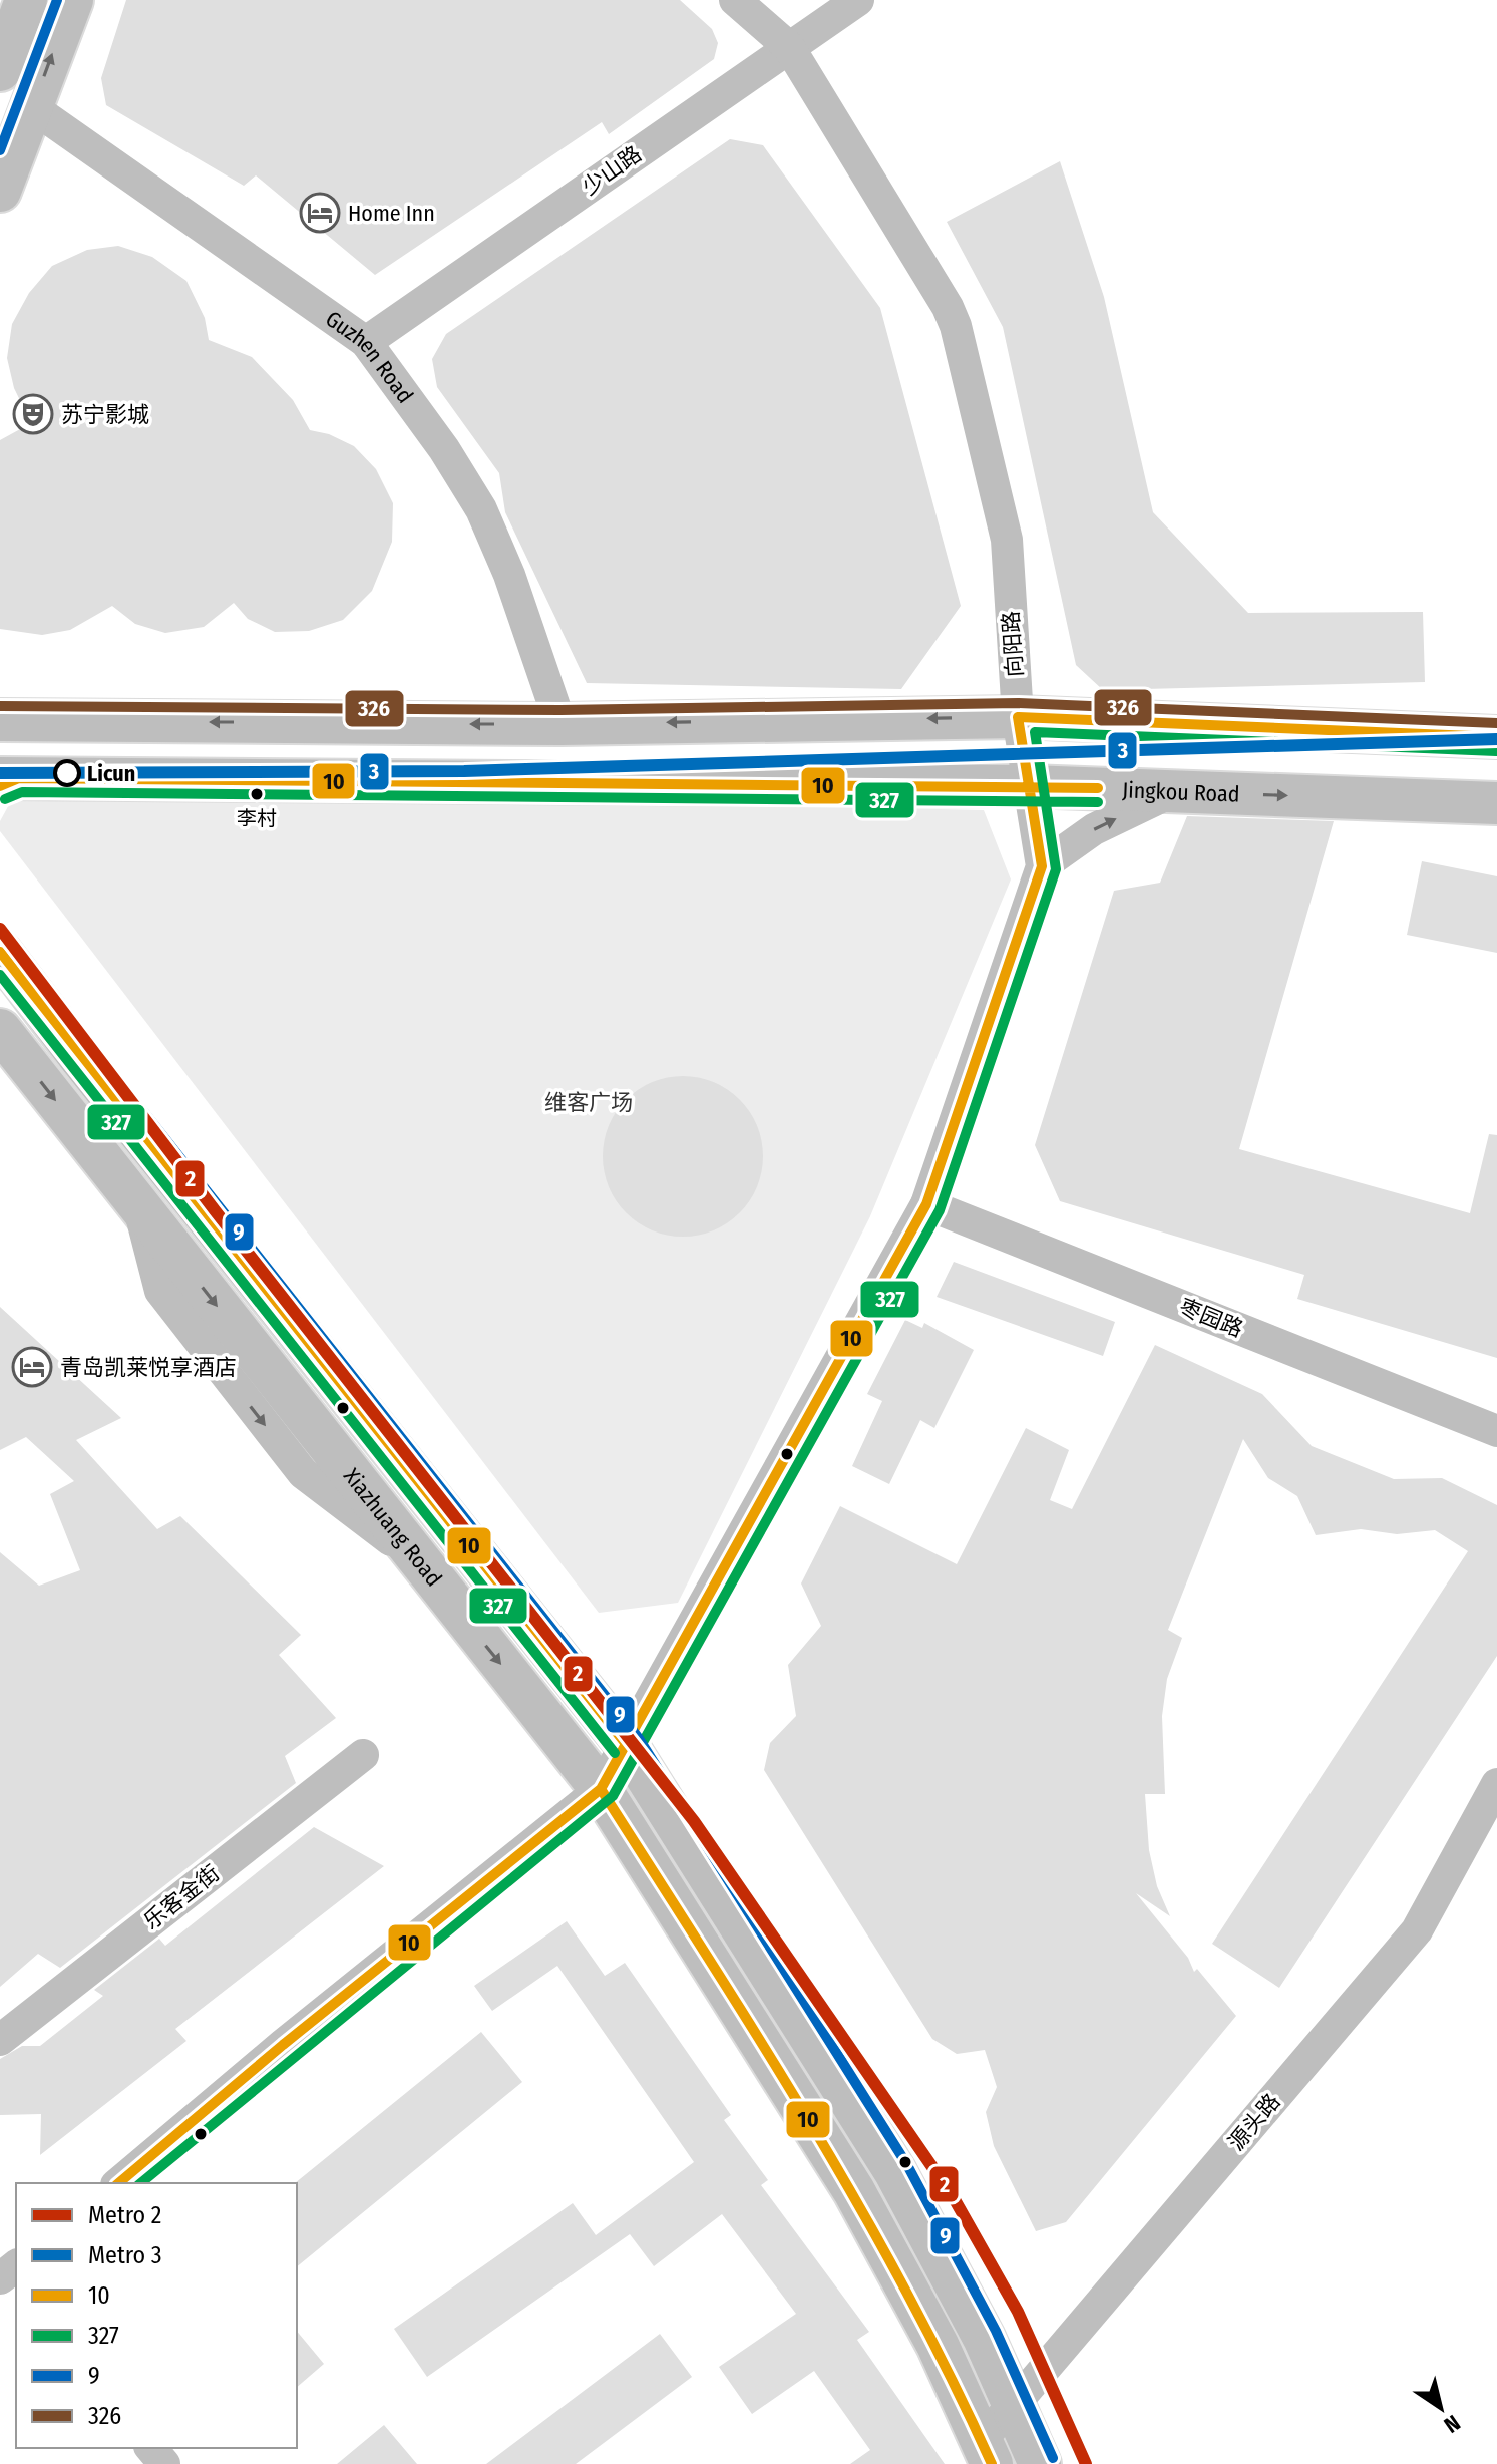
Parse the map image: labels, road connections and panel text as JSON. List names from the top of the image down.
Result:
{
  "streets": {
    "main road": ["Jingkou Road", "Xiazhuang Road"],
    "street": [
      "少山路",
      "Guzhen Road",
      "向阳路",
      "枣园路",
      "乐客金街",
      "源头路"
    ]
  },
  "crossings": [
    ["少山路", "Guzhen Road"],
    ["少山路", "向阳路"],
    ["向阳路", "Jingkou Road"],
    ["向阳路", "枣园路"],
    ["向阳路", "Xiazhuang Road"],
    ["Xiazhuang Road", "源头路"]
  ],
  "parks": ["维客广场"],
  "places": {
    "hotel": ["Home Inn", "青岛凯莱悦享酒店"],
    "theatre": ["苏宁影城"],
    "other": ["Licun", "李村"]
  },
  "lines": [
    "transit line 9",
    "transit line 326",
    "transit line 10",
    "transit line 327",
    "metro line 3",
    "metro line 2"
  ],
  "legend": [
    "Metro 2",
    "Metro 3",
    "10",
    "327",
    "9",
    "326"
  ],
  "north": "bottom right"
}
